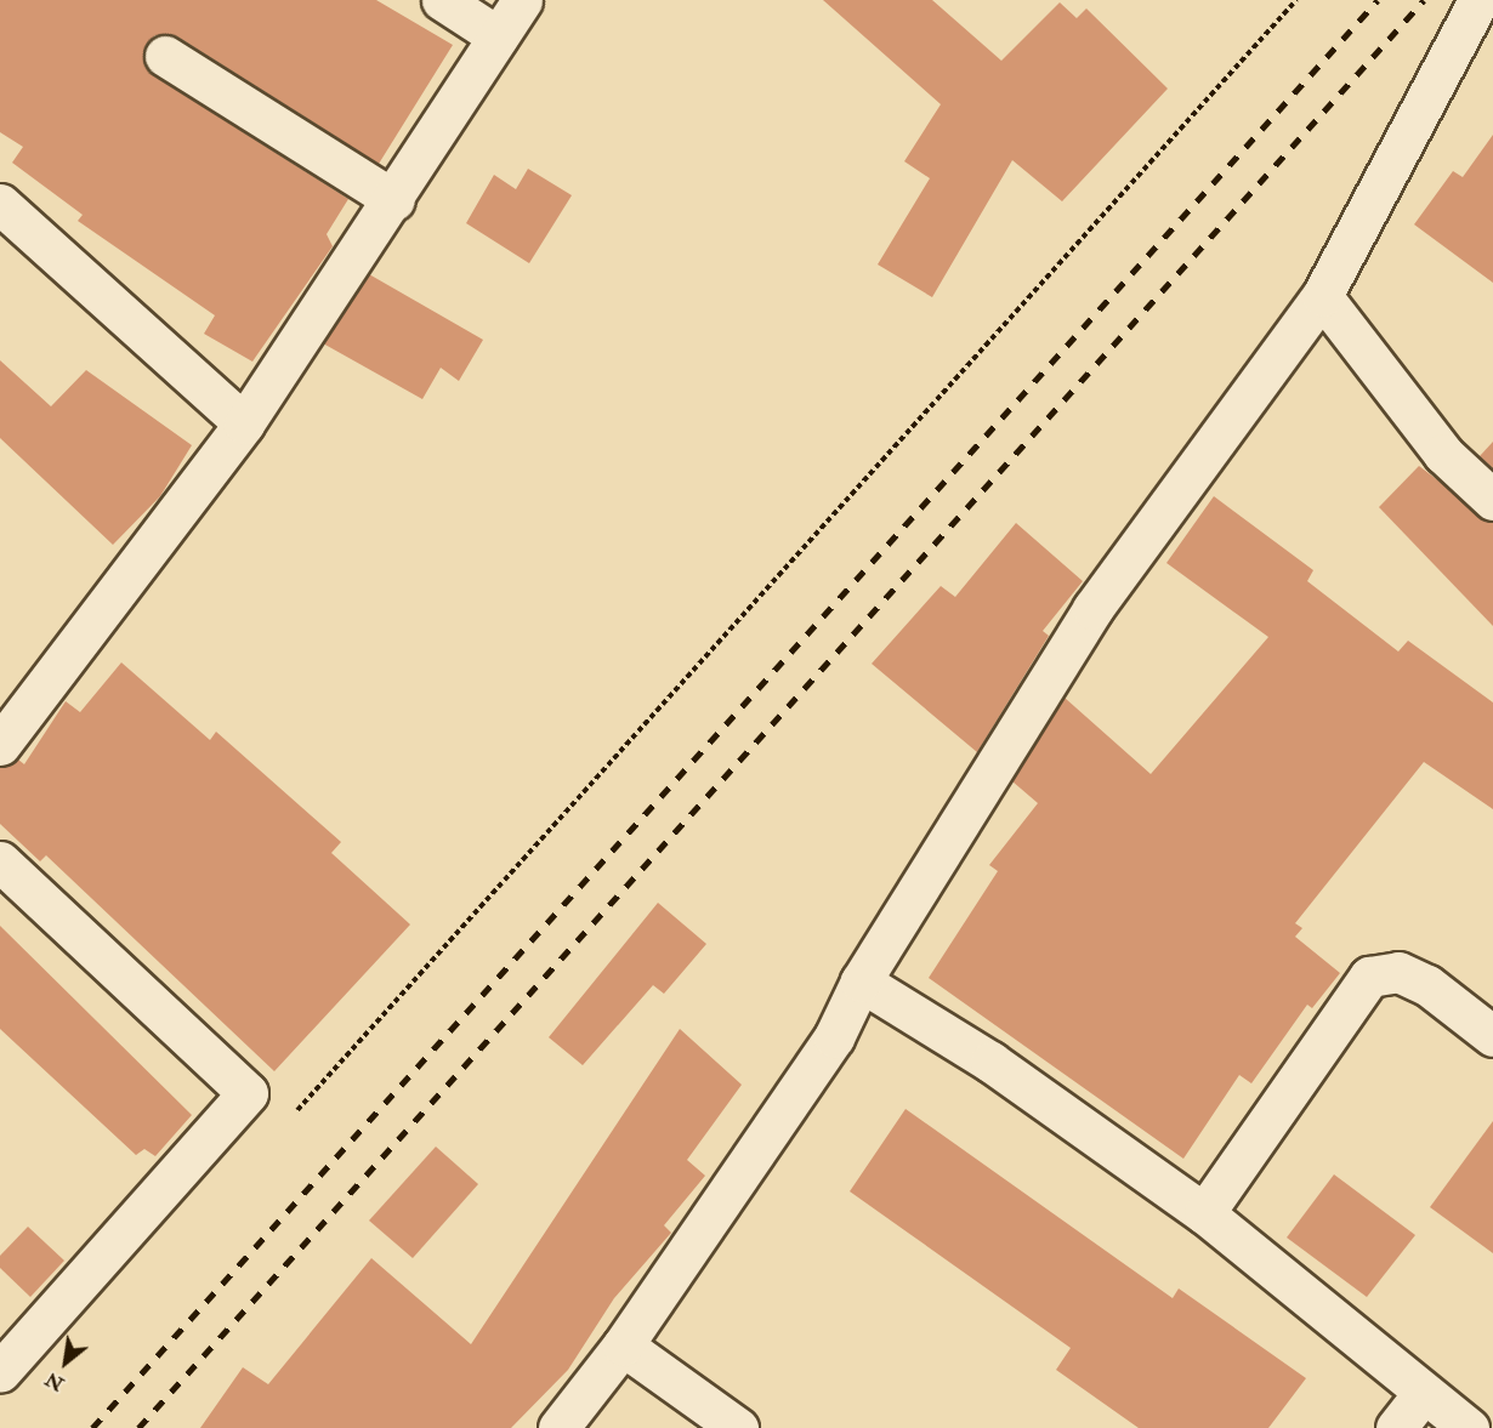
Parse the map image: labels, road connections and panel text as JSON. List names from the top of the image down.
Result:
{
  "north": "bottom left"
}
